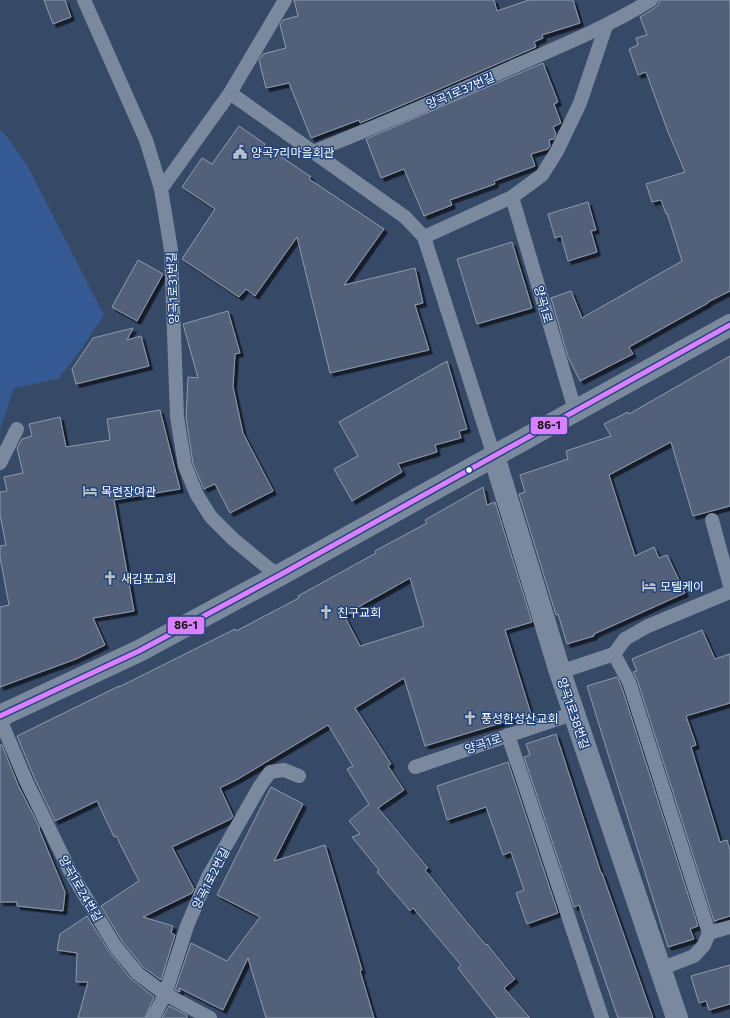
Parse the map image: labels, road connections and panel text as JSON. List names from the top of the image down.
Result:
{
  "streets": {
    "street": ["양곡1로38번길"],
    "lane": [
      "양곡1로37번길",
      "양곡1로31번길",
      "양곡1로",
      "양곡1로2번길",
      "양곡1로24번길"
    ]
  },
  "crossings": [
    ["양곡1로", "양곡1로38번길"],
    ["양곡1로2번길", "양곡1로24번길"]
  ],
  "places": {
    "public building": ["양곡7리마을회관"],
    "hotel": ["목련장여관", "모텔케이"],
    "church": ["새김포교회", "친구교회", "풍성한성산교회"]
  },
  "lines": ["transit line 86-1"]
}
